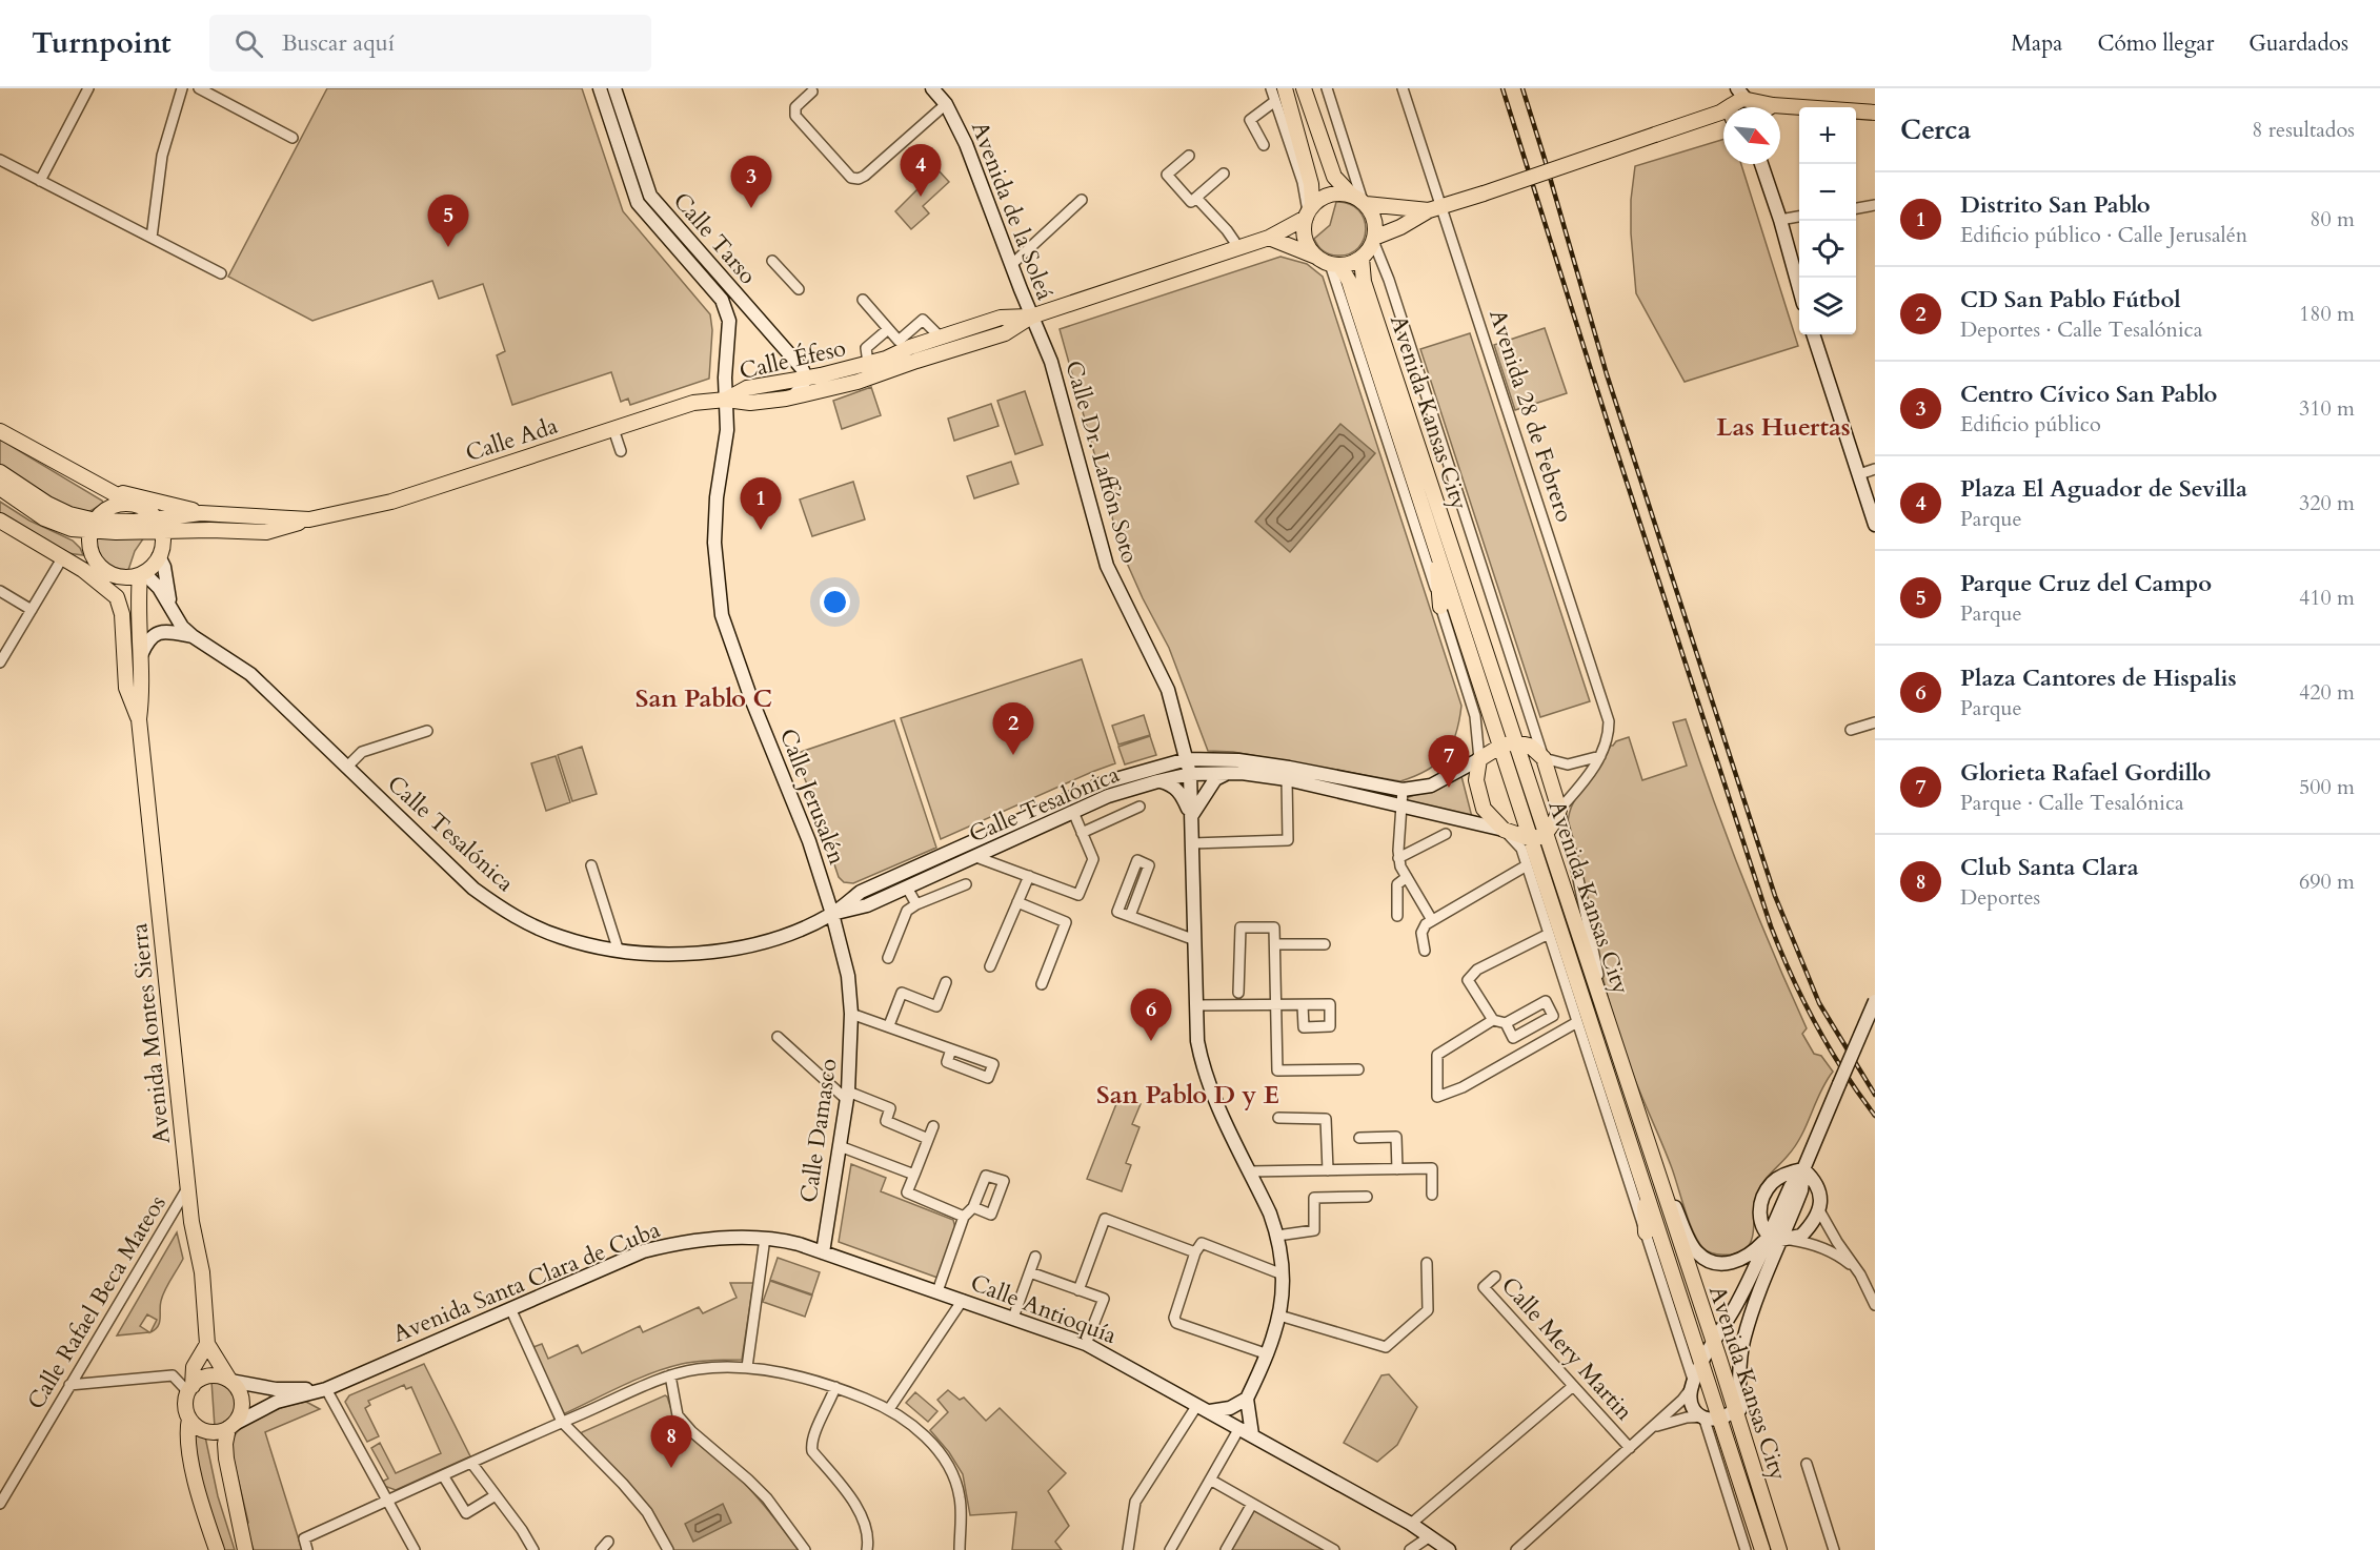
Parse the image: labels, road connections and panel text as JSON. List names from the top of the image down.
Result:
{
  "streets": {
    "main road": [
      "Calle Éfeso",
      "Avenida Kansas City",
      "Calle Ada",
      "Avenida Montes Sierra"
    ],
    "street": [
      "Avenida de la Soleá",
      "Calle Tarso",
      "Avenida 28 de Febrero",
      "Calle Dr. Laffón Soto",
      "Calle Jerusalén",
      "Calle Tesalónica",
      "Calle Damasco",
      "Avenida Santa Clara de Cuba",
      "Calle Rafael Beca Mateos",
      "Calle Antioquía",
      "Calle Mery Martin"
    ]
  },
  "crossings": [
    ["Avenida de la Soleá", "Calle Éfeso"],
    ["Avenida de la Soleá", "Calle Dr. Laffón Soto"],
    ["Calle Tarso", "Calle Éfeso"],
    ["Calle Tarso", "Calle Ada"],
    ["Calle Tarso", "Calle Jerusalén"],
    ["Calle Éfeso", "Avenida Kansas City"],
    ["Calle Éfeso", "Calle Ada"],
    ["Calle Éfeso", "Calle Dr. Laffón Soto"],
    ["Calle Éfeso", "Calle Jerusalén"],
    ["Avenida Kansas City", "Calle Tesalónica"],
    ["Calle Ada", "Calle Jerusalén"],
    ["Calle Dr. Laffón Soto", "Calle Tesalónica"],
    ["Calle Jerusalén", "Calle Tesalónica"],
    ["Calle Jerusalén", "Calle Damasco"],
    ["Calle Tesalónica", "Avenida Montes Sierra"],
    ["Avenida Montes Sierra", "Avenida Santa Clara de Cuba"],
    ["Avenida Montes Sierra", "Calle Rafael Beca Mateos"],
    ["Calle Damasco", "Avenida Santa Clara de Cuba"],
    ["Calle Damasco", "Calle Antioquía"],
    ["Avenida Santa Clara de Cuba", "Calle Antioquía"]
  ],
  "districts": ["Las Huertas", "San Pablo C", "San Pablo D y E"],
  "north": "bottom right",
  "page": {
    "header": "Turnpoint",
    "search": "Buscar aquí",
    "nav": ["Mapa", "Cómo llegar", "Guardados"],
    "heading": ["Cerca", "8 resultados"],
    "map_buttons": ["+", "−"],
    "pins": [
      "4",
      "3",
      "5",
      "1",
      "2",
      "7",
      "6",
      "8"
    ],
    "list": [
      {
        "mark": "1",
        "name": "Distrito San Pablo",
        "note": "Edificio público · Calle Jerusalén",
        "value": "80 m"
      },
      {
        "mark": "2",
        "name": "CD San Pablo Fútbol",
        "note": "Deportes · Calle Tesalónica",
        "value": "180 m"
      },
      {
        "mark": "3",
        "name": "Centro Cívico San Pablo",
        "note": "Edificio público",
        "value": "310 m"
      },
      {
        "mark": "4",
        "name": "Plaza El Aguador de Sevilla",
        "note": "Parque",
        "value": "320 m"
      },
      {
        "mark": "5",
        "name": "Parque Cruz del Campo",
        "note": "Parque",
        "value": "410 m"
      },
      {
        "mark": "6",
        "name": "Plaza Cantores de Hispalis",
        "note": "Parque",
        "value": "420 m"
      },
      {
        "mark": "7",
        "name": "Glorieta Rafael Gordillo",
        "note": "Parque · Calle Tesalónica",
        "value": "500 m"
      },
      {
        "mark": "8",
        "name": "Club Santa Clara",
        "note": "Deportes",
        "value": "690 m"
      }
    ]
  }
}
